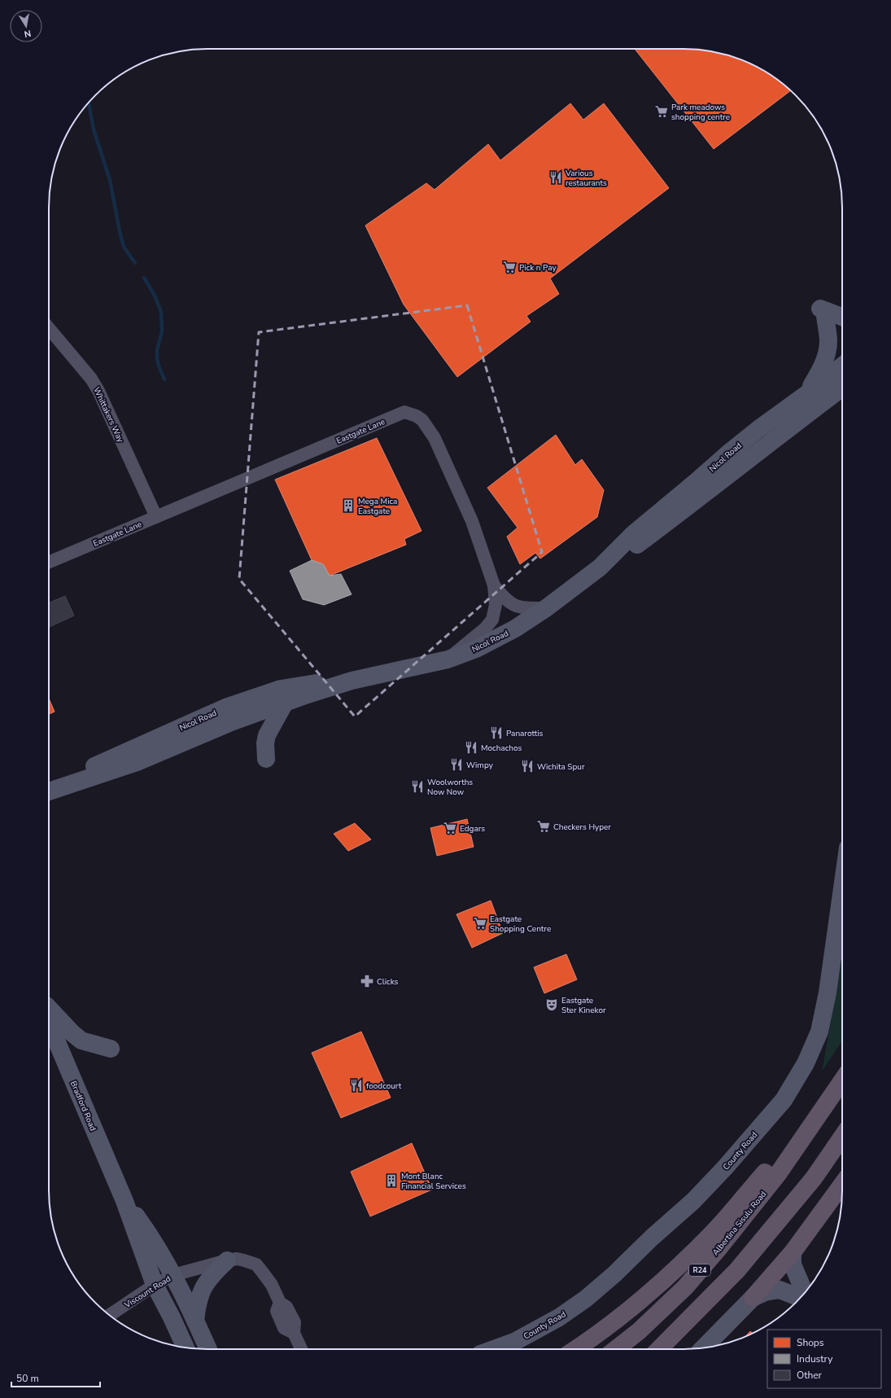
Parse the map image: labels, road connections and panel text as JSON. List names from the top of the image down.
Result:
{
  "streets": {
    "highway": ["Albertina Sisulu Road", "R24"],
    "main road": ["Nicol Road", "Bradford Road", "County Road"],
    "street": ["Whittakers Way", "Eastgate Lane", "Viscount Road"]
  },
  "crossings": [
    ["Whittakers Way", "Eastgate Lane"],
    ["Eastgate Lane", "Nicol Road"],
    ["Bradford Road", "Viscount Road"]
  ],
  "places": {
    "supermarket": [
      "Park meadows shopping centre",
      "Pick n Pay",
      "Checkers Hyper",
      "Edgars",
      "Eastgate Shopping Centre"
    ],
    "restaurant": [
      "Various restaurants",
      "Panarottis",
      "Mochachos",
      "Wimpy",
      "Wichita Spur",
      "Woolworths Now Now",
      "foodcourt"
    ],
    "building": ["Mega Mica Eastgate", "Mont Blanc Financial Services"],
    "pharmacy": ["Clicks"],
    "theatre": ["Eastgate Ster Kinekor"]
  },
  "legend": ["Shops", "Industry", "Other"],
  "scale_bar": "50 m",
  "north": "bottom"
}
